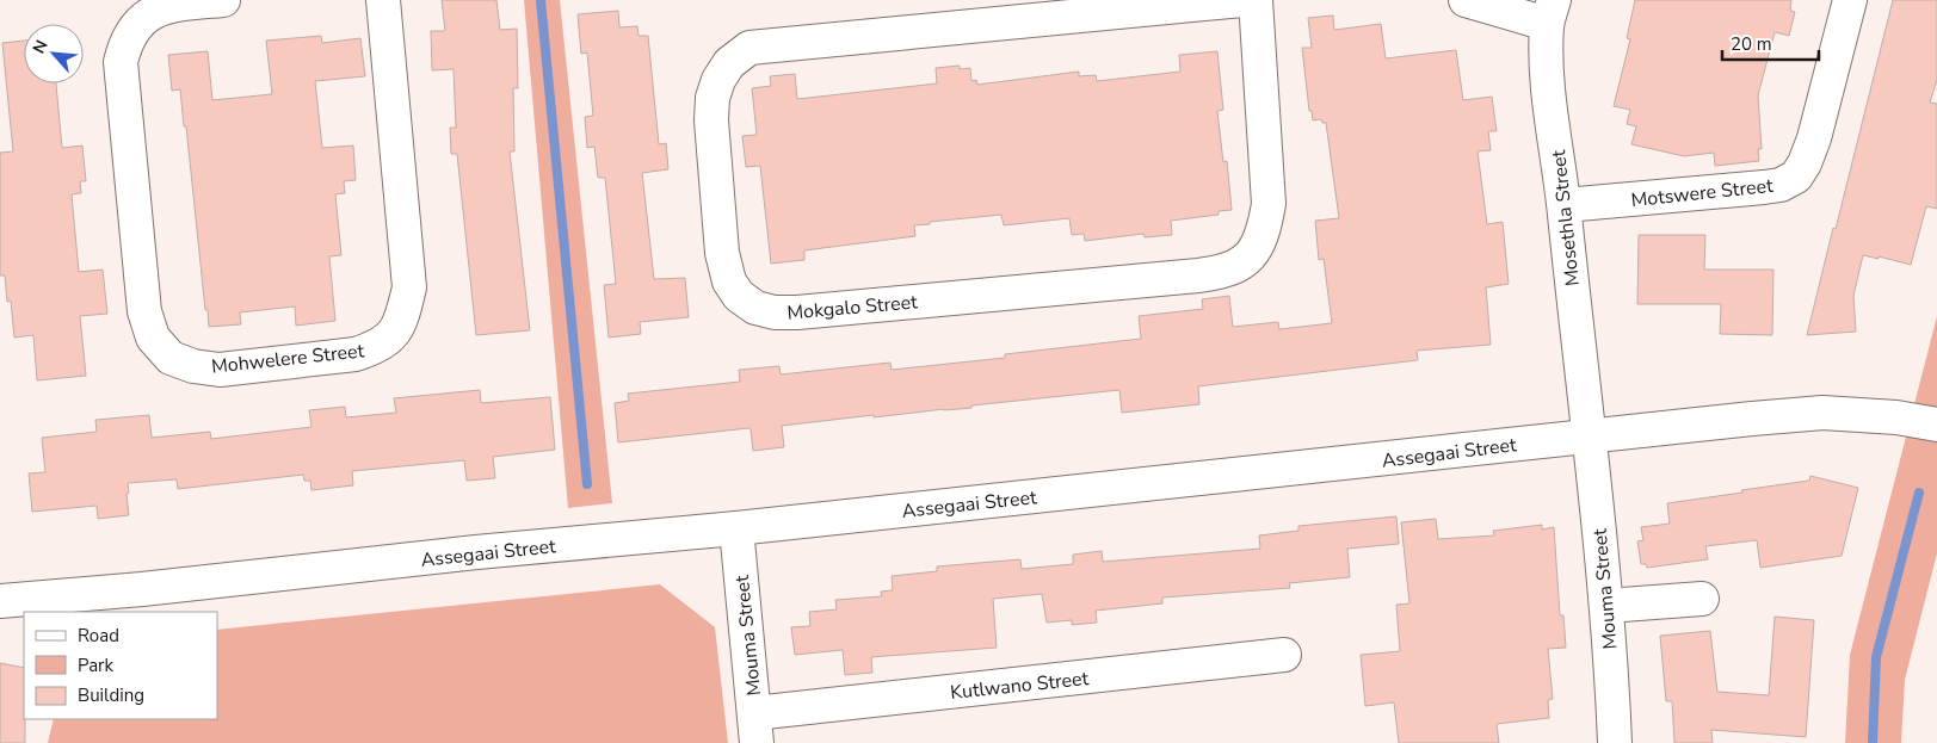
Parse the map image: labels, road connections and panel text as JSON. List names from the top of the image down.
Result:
{
  "streets": {
    "street": [
      "Motswere Street",
      "Mosethla Street",
      "Mokgalo Street",
      "Mohwelere Street",
      "Assegaai Street",
      "Mouma Street",
      "Kutlwano Street"
    ]
  },
  "crossings": [
    ["Motswere Street", "Mosethla Street"],
    ["Mosethla Street", "Assegaai Street"],
    ["Mosethla Street", "Mouma Street"],
    ["Assegaai Street", "Mouma Street"],
    ["Mouma Street", "Kutlwano Street"]
  ],
  "legend": ["Road", "Park", "Building"],
  "scale_bar": "20 m",
  "north": "top left"
}
